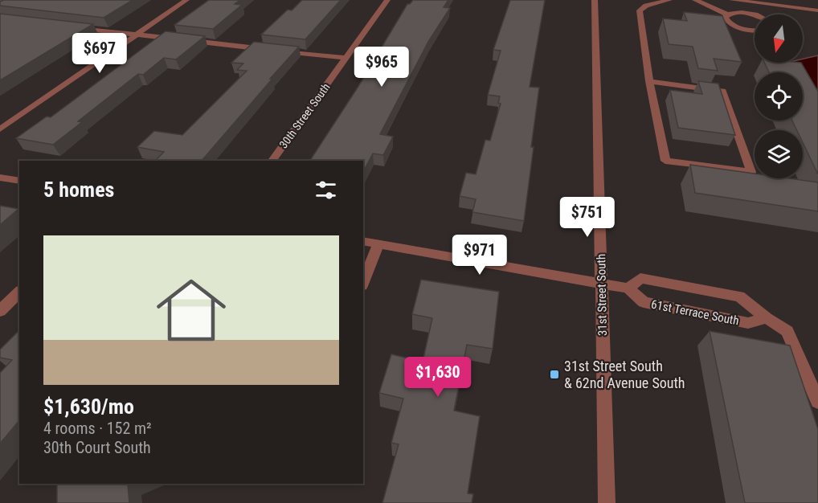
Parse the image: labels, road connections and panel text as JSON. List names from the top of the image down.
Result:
{
  "streets": {
    "street": ["30th Street South", "31st Street South", "61st Terrace South"]
  },
  "crossings": [
    ["31st Street South", "61st Terrace South"]
  ],
  "places": {
    "transit": ["31st Street South & 62nd Avenue South"]
  },
  "north": "bottom",
  "page": {
    "price": [
      "$697",
      "$965",
      "$751",
      "$971",
      "$1,630"
    ],
    "heading": "5 homes",
    "list": [
      {
        "name": "$1,630/mo",
        "note": "4 rooms · 152 m² · 30th Court South"
      }
    ]
  }
}
